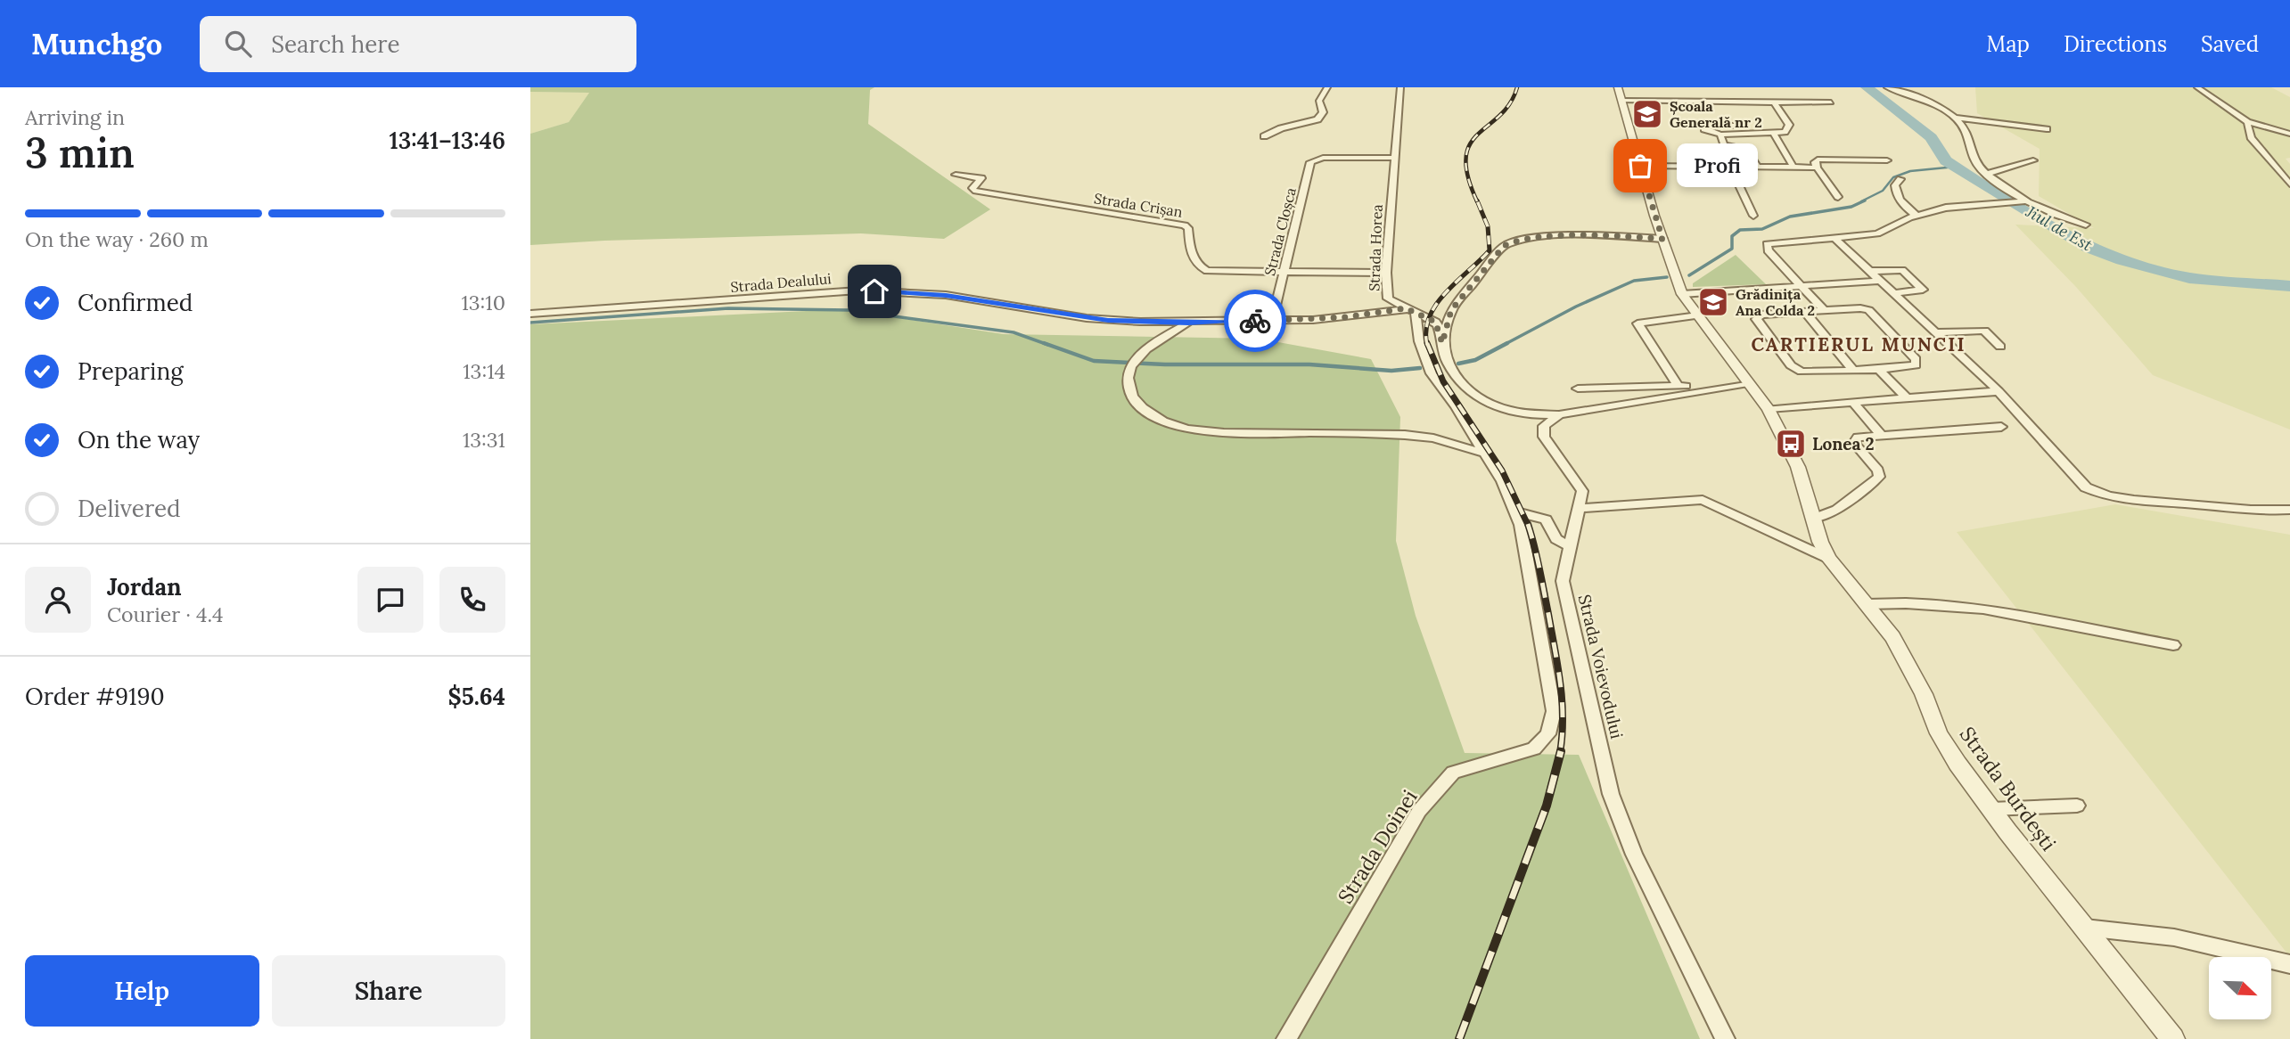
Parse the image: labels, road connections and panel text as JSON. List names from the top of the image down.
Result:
{
  "streets": {
    "street": [
      "Strada Crișan",
      "Strada Cloșca",
      "Strada Horea",
      "Strada Dealului",
      "Strada Voievodului",
      "Strada Burdești",
      "Strada Doinei"
    ]
  },
  "crossings": [
    ["Strada Crișan", "Strada Cloșca"],
    ["Strada Crișan", "Strada Horea"],
    ["Strada Cloșca", "Strada Horea"],
    ["Strada Cloșca", "Strada Dealului"],
    ["Strada Horea", "Strada Dealului"],
    ["Strada Horea", "Strada Voievodului"],
    ["Strada Horea", "Strada Doinei"],
    ["Strada Dealului", "Strada Doinei"]
  ],
  "districts": ["CARTIERUL MUNCII"],
  "water": ["Jiul de Est"],
  "places": {
    "school or university": ["Școala Generală nr 2", "Grădinița Ana Colda 2"],
    "other": ["Profi"],
    "bus stop": ["Lonea 2"]
  },
  "north": "bottom right",
  "page": {
    "header": "Munchgo",
    "search": "Search here",
    "nav": ["Map", "Directions", "Saved"],
    "heading": ["3 min", "Arriving in", "13:41–13:46"],
    "panel": [
      "Jordan",
      "Courier · 4.4",
      "Order #9190",
      "$5.64"
    ],
    "bubble": "Profi",
    "bar": "On the way · 260 m",
    "list": [
      ["Confirmed", "13:10"],
      ["Preparing", "13:14"],
      ["On the way", "13:31"],
      "Delivered"
    ],
    "buttons": ["Help", "Share"]
  }
}
